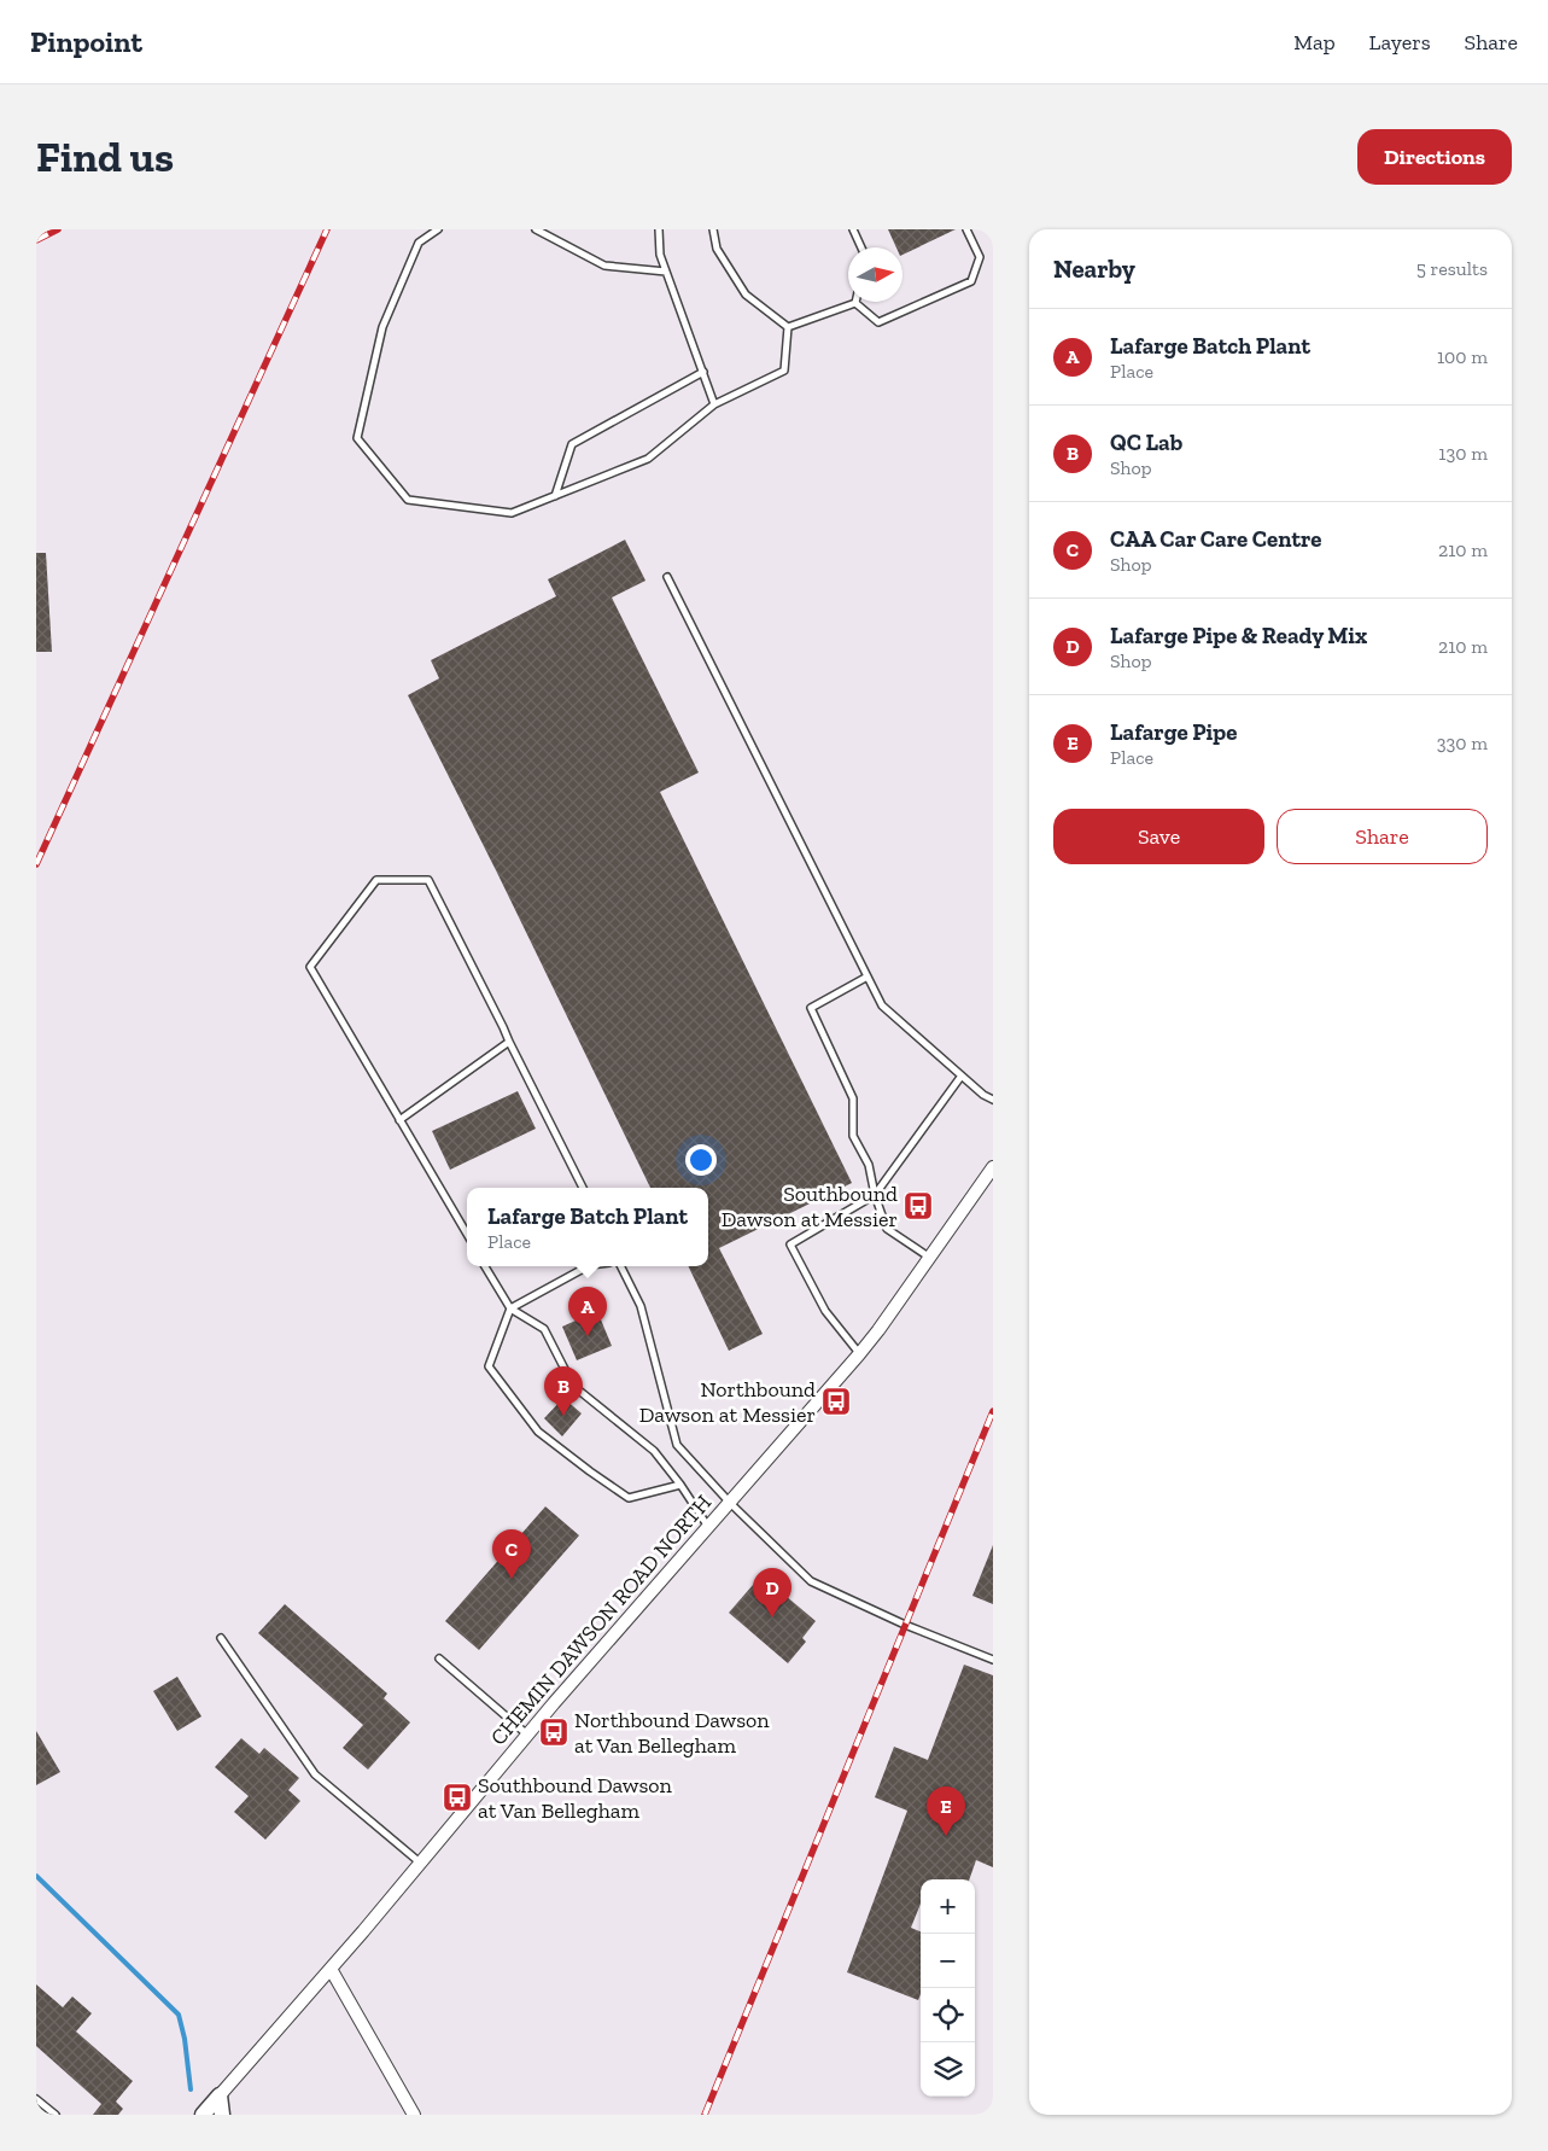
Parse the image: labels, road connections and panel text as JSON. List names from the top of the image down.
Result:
{
  "streets": {
    "street": ["CHEMIN DAWSON ROAD NORTH"]
  },
  "places": {
    "bus stop": [
      "Southbound Dawson at Messier",
      "Northbound Dawson at Messier",
      "Northbound Dawson at Van Bellegham",
      "Southbound Dawson at Van Bellegham"
    ]
  },
  "north": "right",
  "page": {
    "header": "Pinpoint",
    "nav": ["Map", "Layers", "Share"],
    "buttons": [
      "Directions",
      ["Save", "Share"]
    ],
    "title": "Find us",
    "heading": ["Nearby", "5 results"],
    "list": [
      {
        "mark": "A",
        "name": "Lafarge Batch Plant",
        "note": "Place",
        "value": "100 m"
      },
      {
        "mark": "B",
        "name": "QC Lab",
        "note": "Shop",
        "value": "130 m"
      },
      {
        "mark": "C",
        "name": "CAA Car Care Centre",
        "note": "Shop",
        "value": "210 m"
      },
      {
        "mark": "D",
        "name": "Lafarge Pipe & Ready Mix",
        "note": "Shop",
        "value": "210 m"
      },
      {
        "mark": "E",
        "name": "Lafarge Pipe",
        "note": "Place",
        "value": "330 m"
      }
    ],
    "popup": ["Lafarge Batch Plant", "Place"],
    "pins": [
      "A",
      "B",
      "C",
      "D",
      "E"
    ],
    "map_buttons": ["+", "−"]
  }
}
